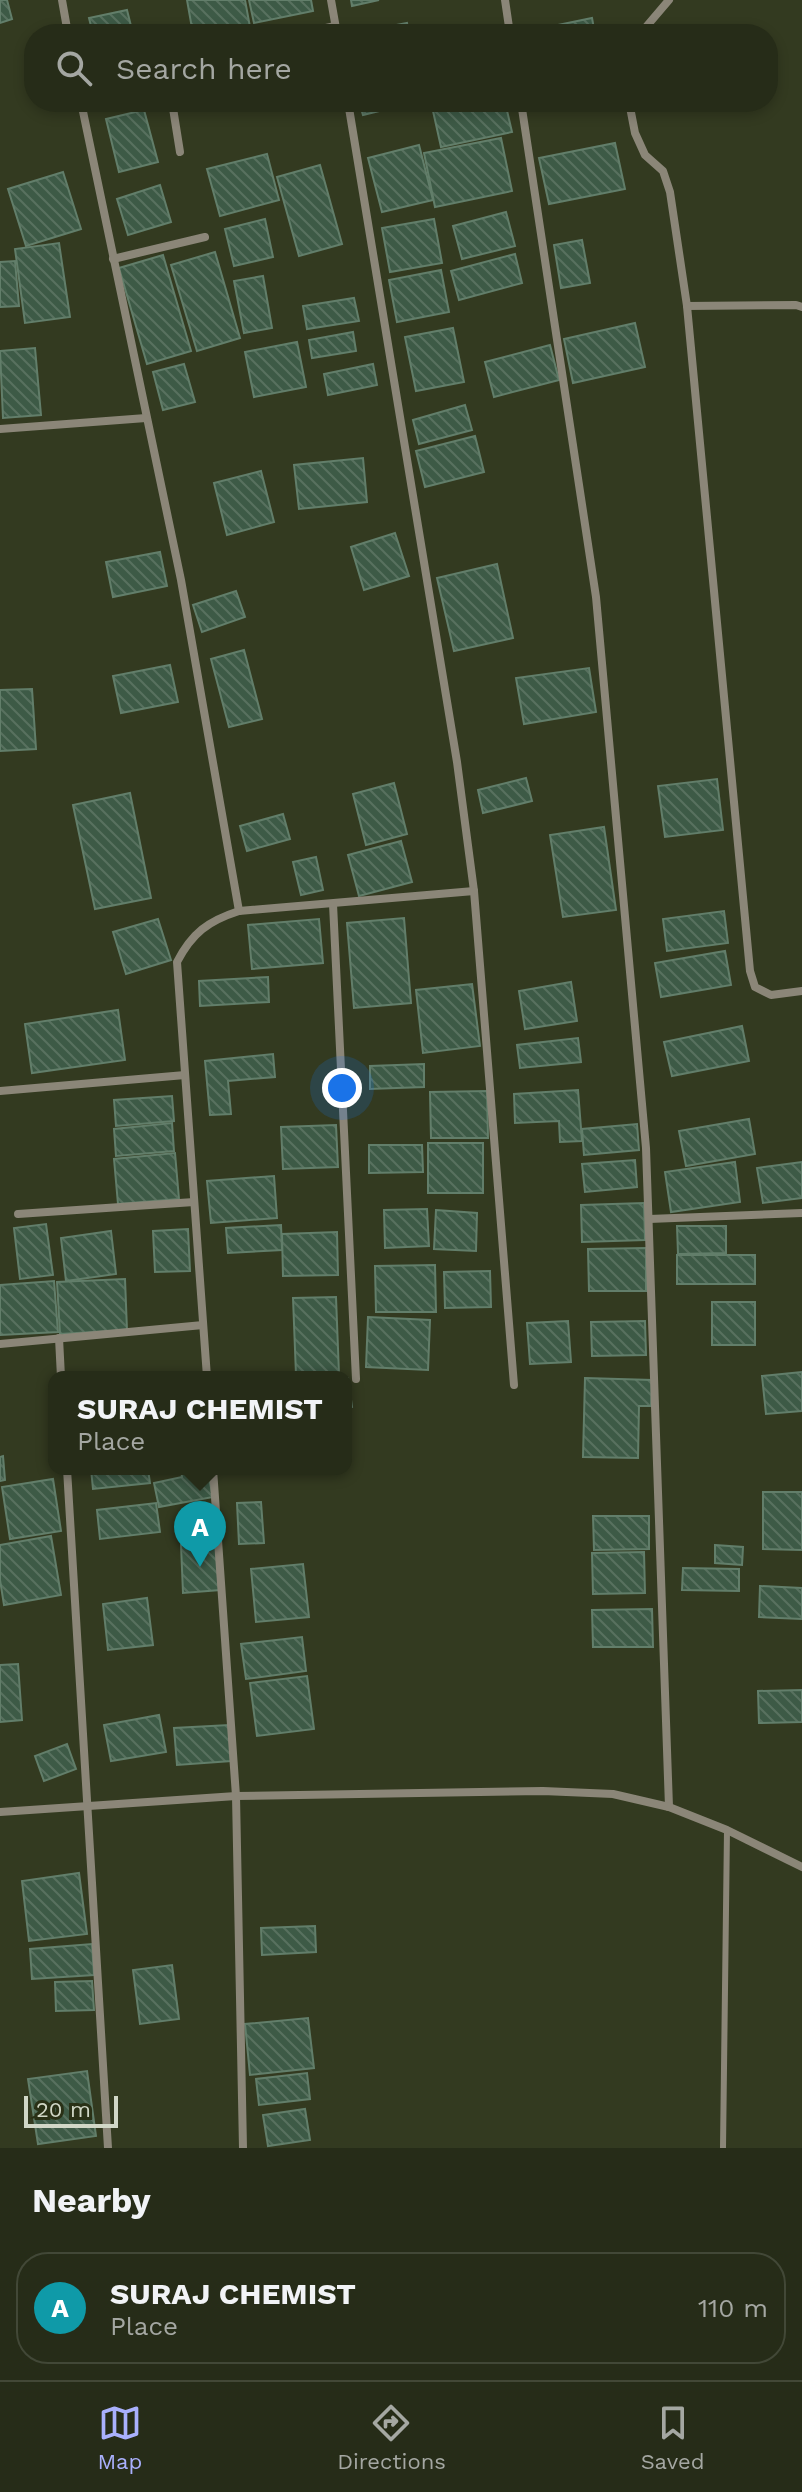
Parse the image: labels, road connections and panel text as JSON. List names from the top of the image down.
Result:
{
  "scale_bar": "20 m",
  "page": {
    "search": "Search here",
    "popup": ["SURAJ CHEMIST", "Place"],
    "pins": "A",
    "scale": "20 m",
    "heading": "Nearby",
    "list": [
      {
        "mark": "A",
        "name": "SURAJ CHEMIST",
        "note": "Place",
        "value": "110 m"
      }
    ],
    "nav": ["Map", "Directions", "Saved"]
  }
}
